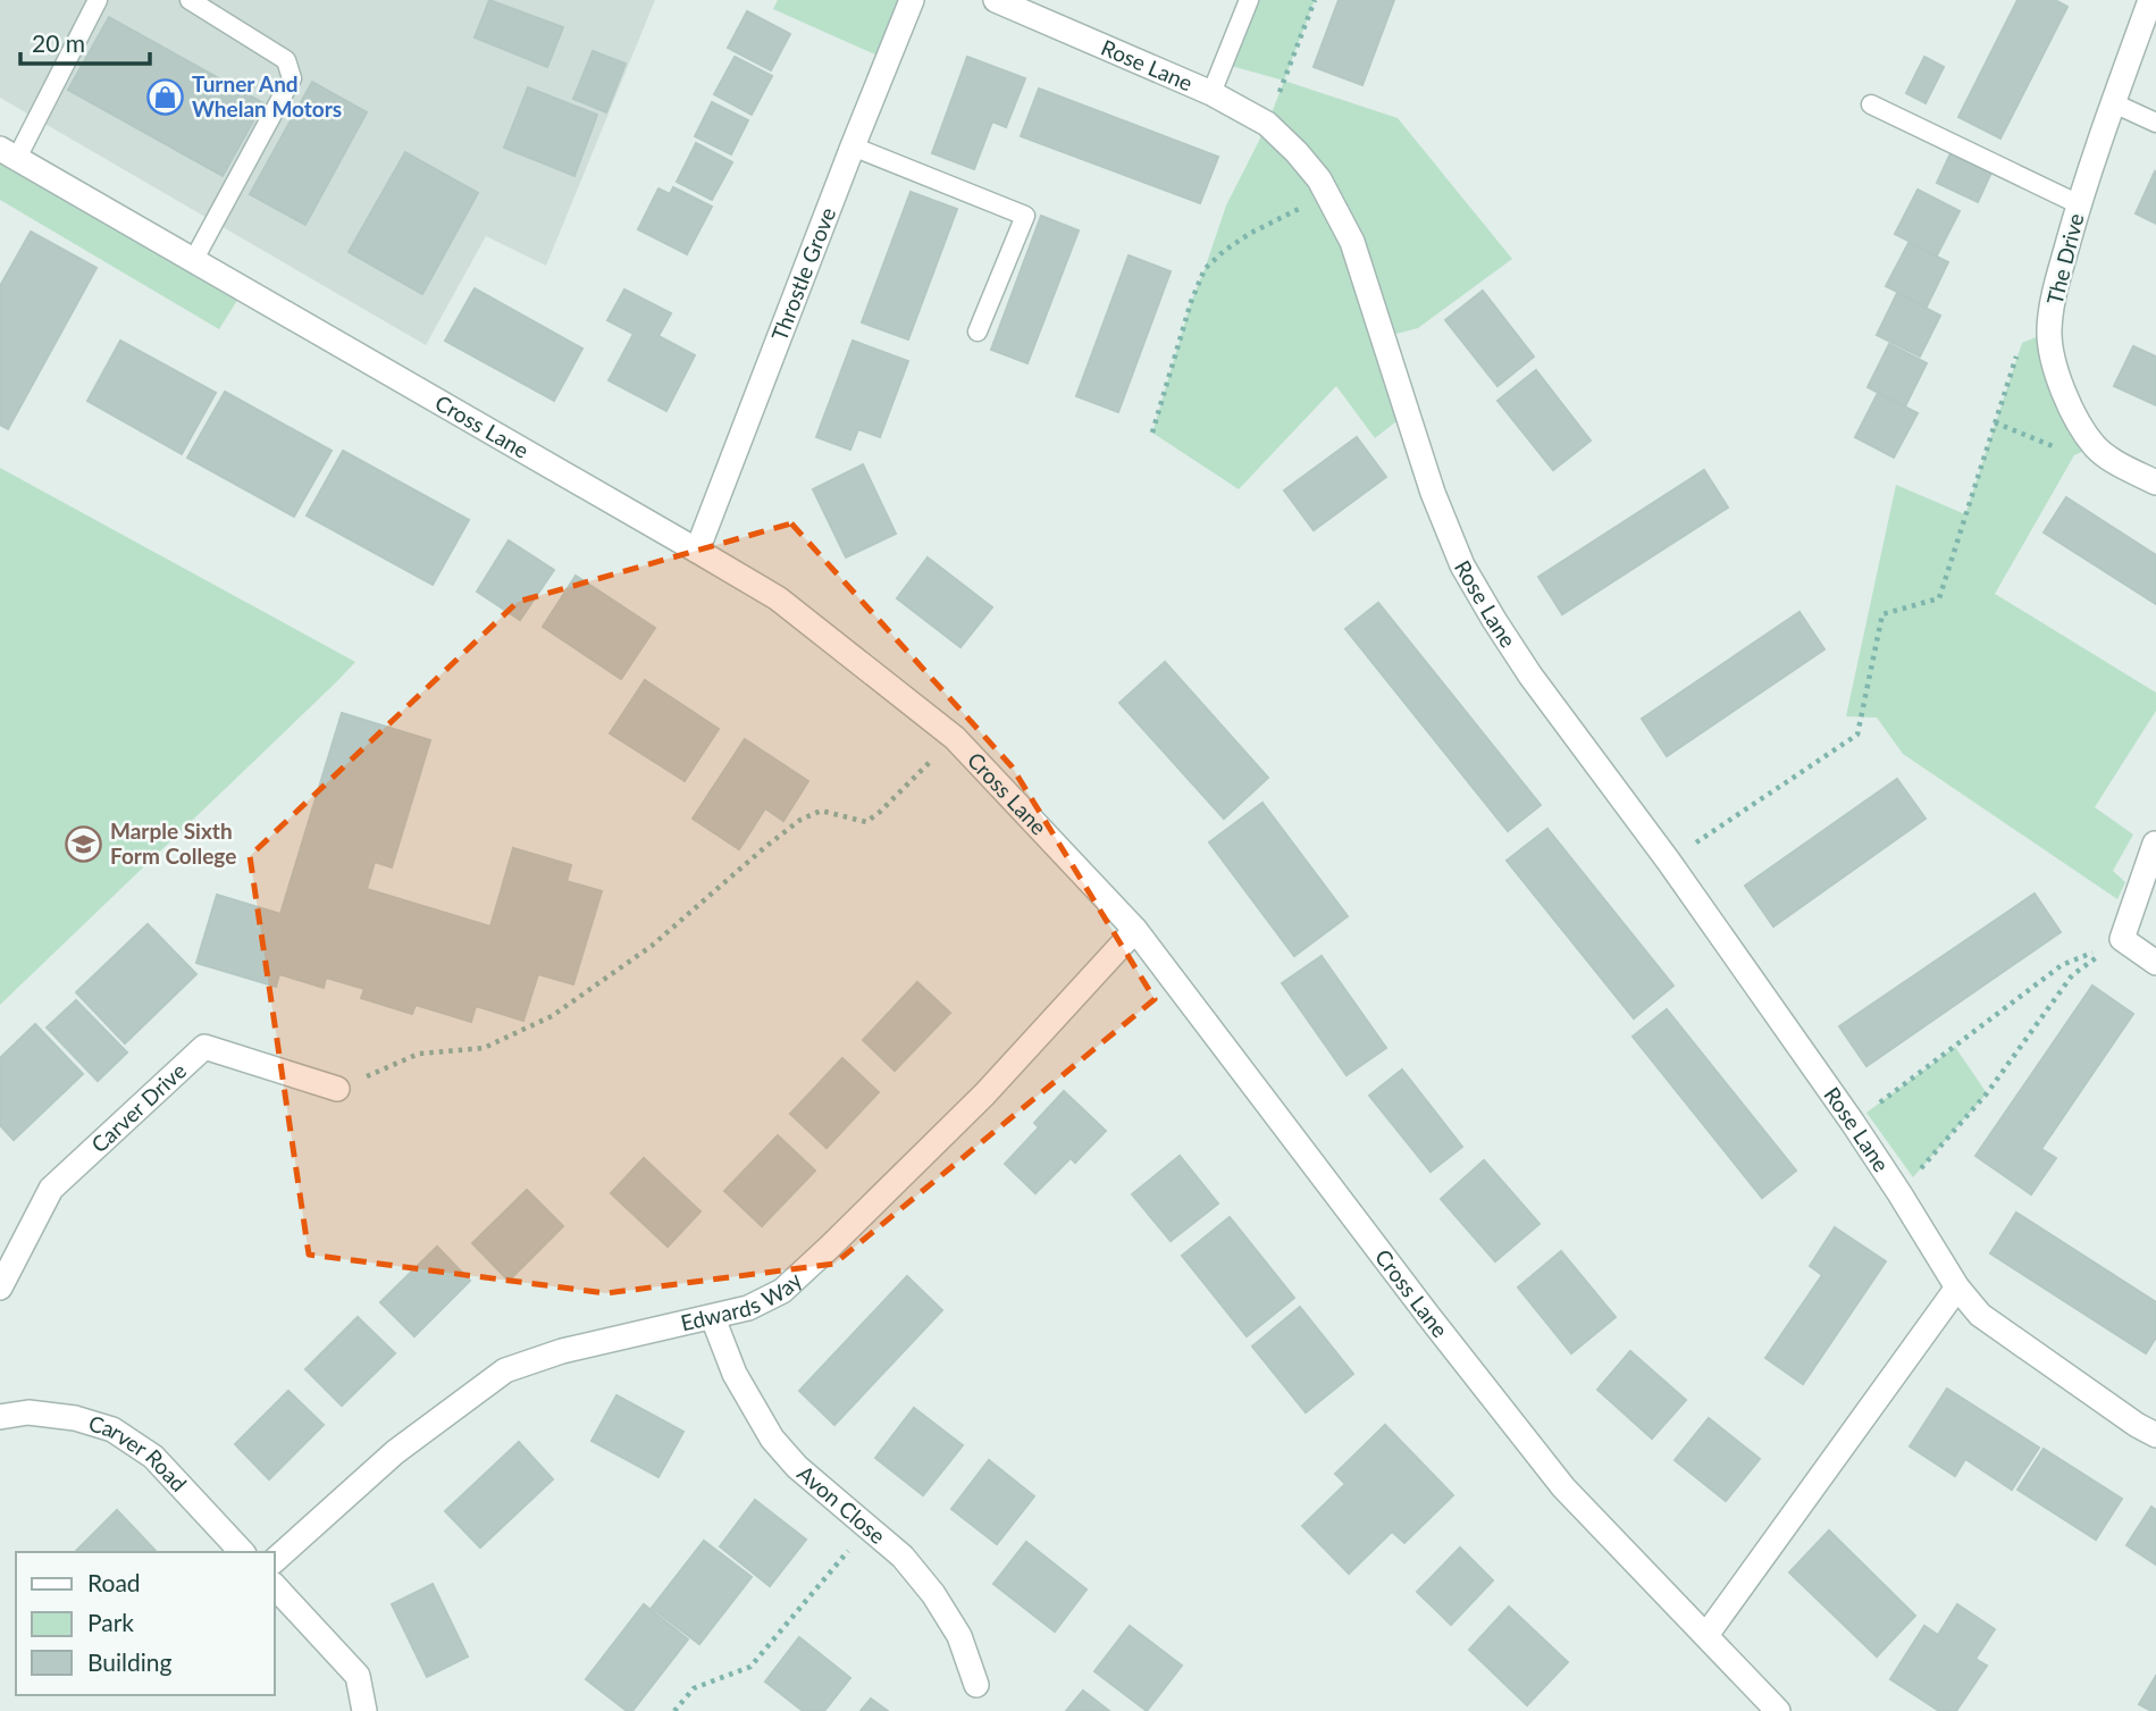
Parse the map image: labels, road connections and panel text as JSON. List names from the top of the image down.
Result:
{
  "streets": {
    "street": [
      "Rose Lane",
      "The Drive",
      "Throstle Grove",
      "Cross Lane",
      "Carver Drive",
      "Edwards Way",
      "Carver Road",
      "Avon Close"
    ]
  },
  "crossings": [
    ["Throstle Grove", "Cross Lane"],
    ["Cross Lane", "Edwards Way"],
    ["Edwards Way", "Avon Close"]
  ],
  "places": {
    "shop": ["Turner And Whelan Motors"],
    "school or university": ["Marple Sixth Form College"]
  },
  "legend": ["Road", "Park", "Building"],
  "scale_bar": "20 m"
}
